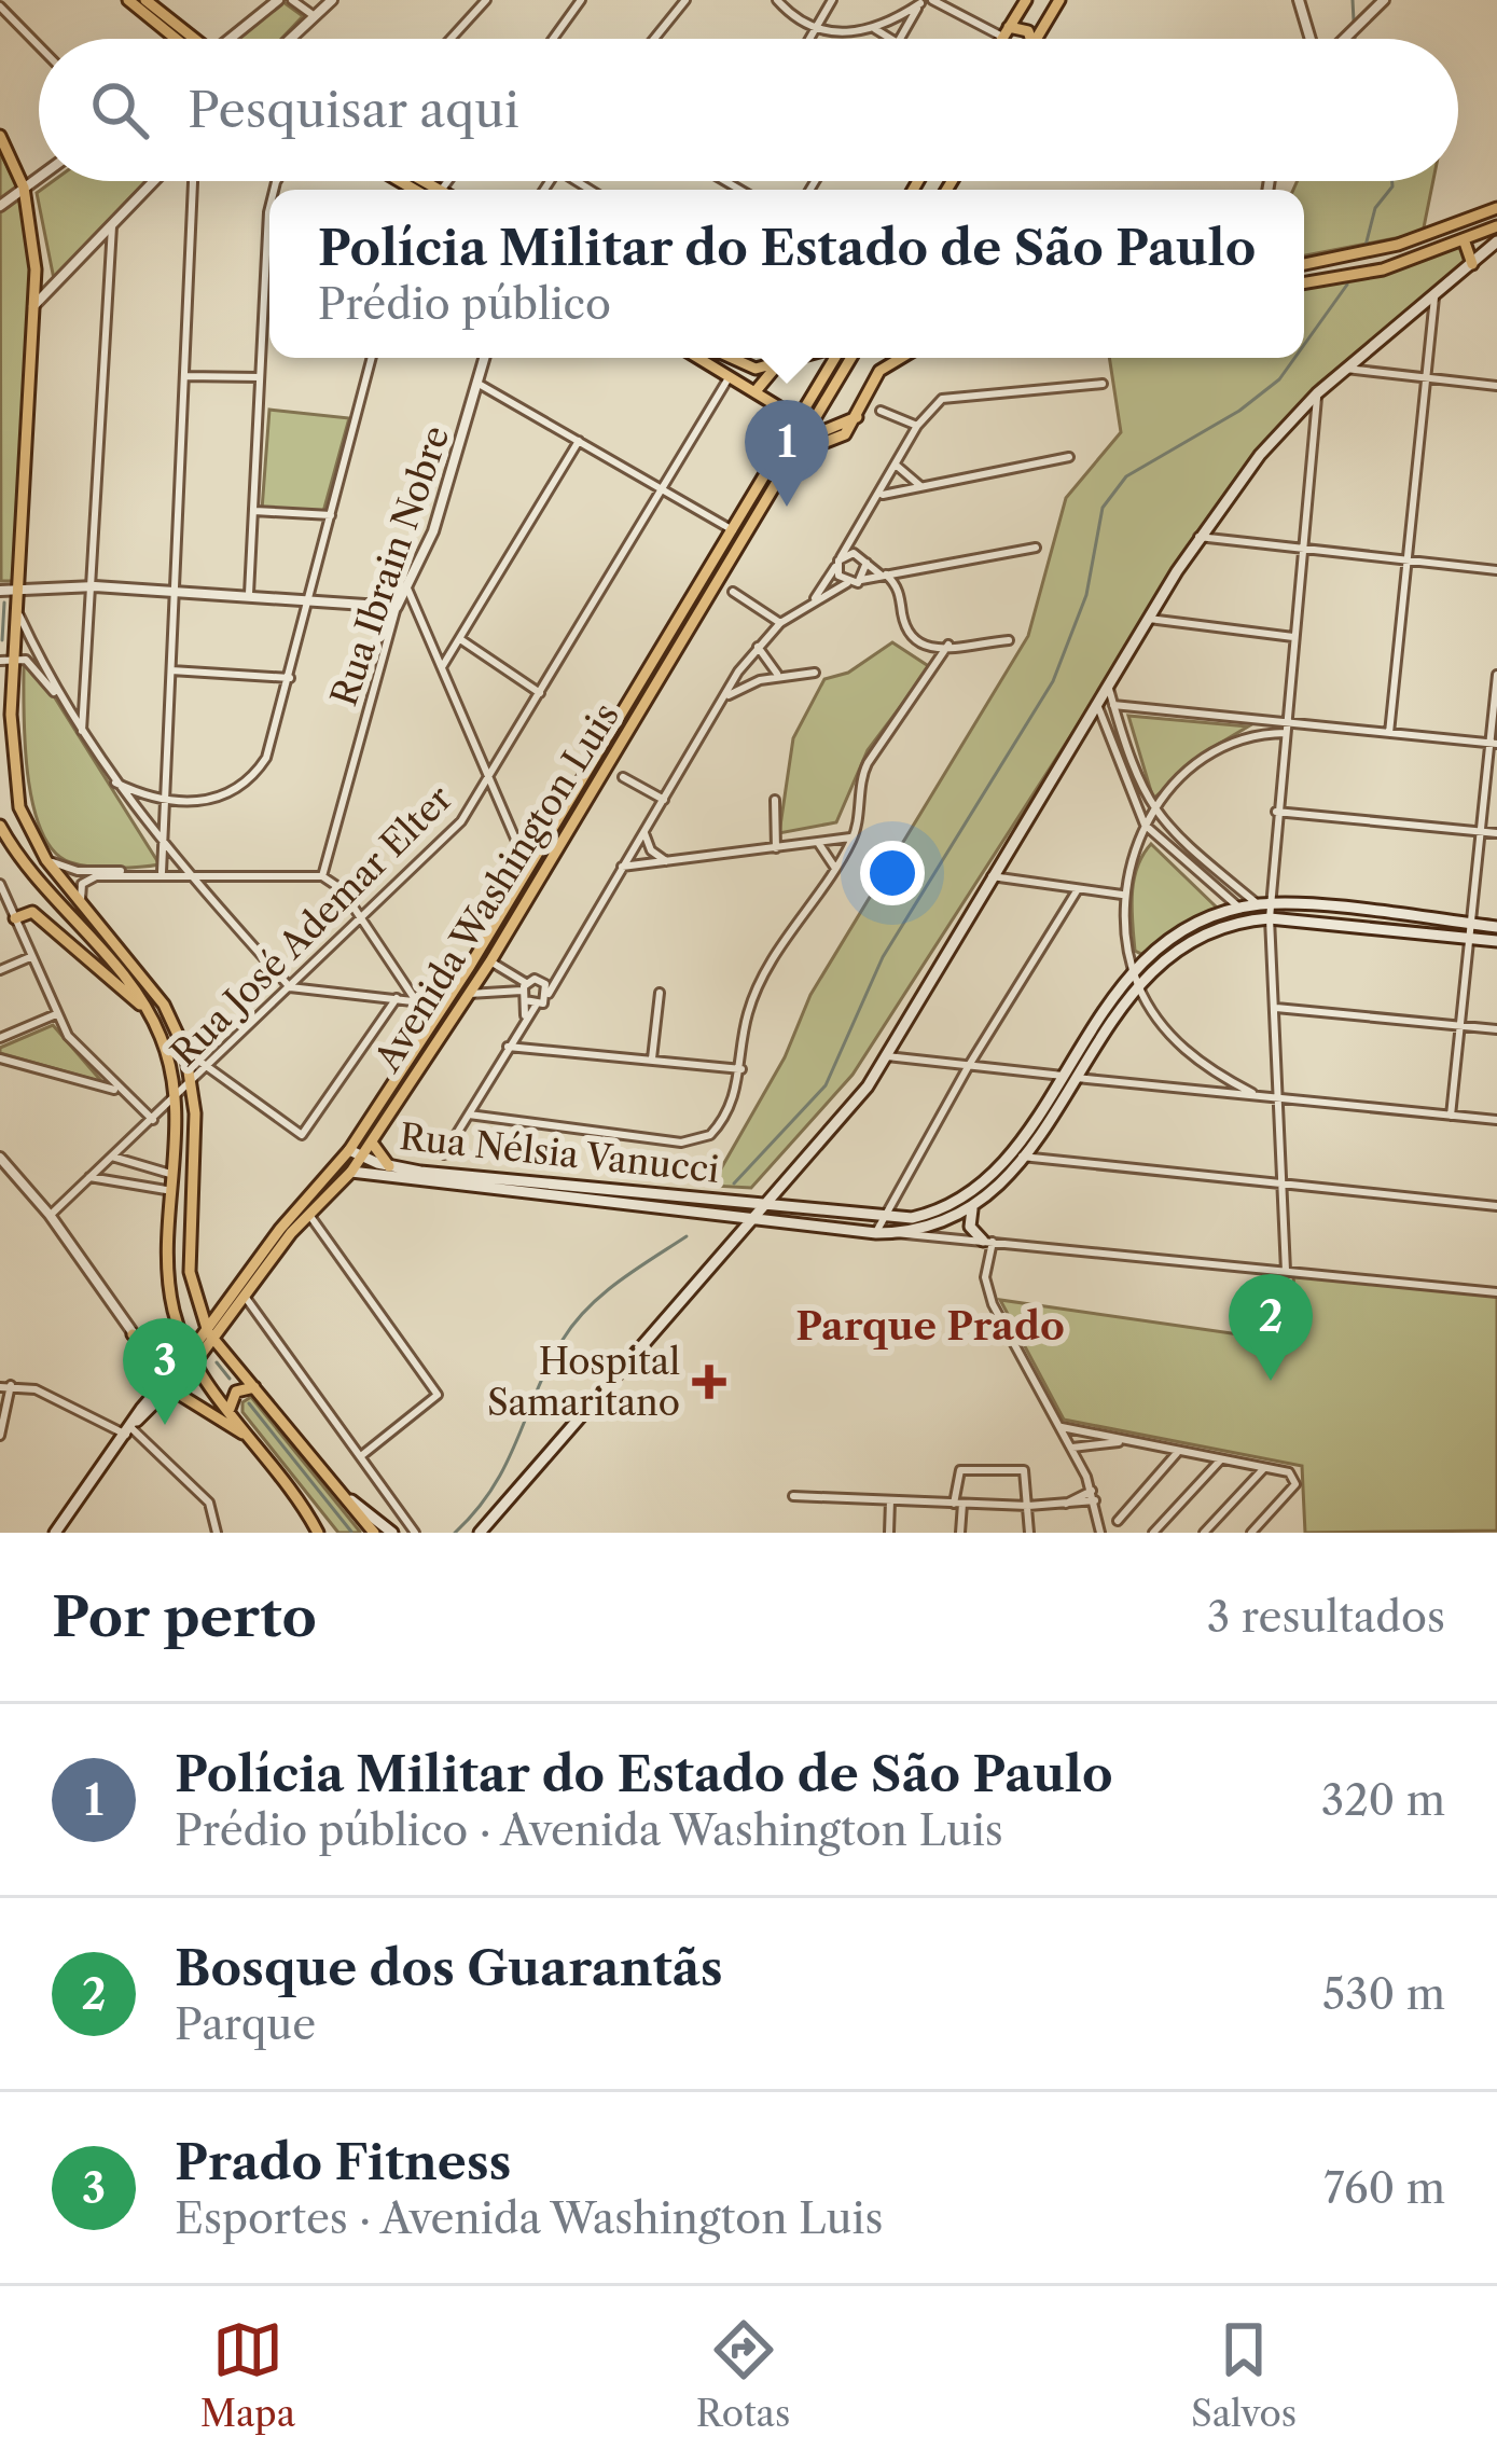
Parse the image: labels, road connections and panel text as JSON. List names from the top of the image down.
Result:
{
  "streets": {
    "main road": ["Avenida Washington Luis", "Rua Nélsia Vanucci"],
    "street": ["Rua Ibrain Nobre", "Rua José Ademar Elter"]
  },
  "crossings": [
    ["Avenida Washington Luis", "Rua Nélsia Vanucci"]
  ],
  "districts": ["Parque Prado"],
  "places": {
    "health": ["Hospital Samaritano"]
  },
  "page": {
    "search": "Pesquisar aqui",
    "popup": ["Polícia Militar do Estado de São Paulo", "Prédio público"],
    "pins": ["1", "2", "3"],
    "heading": ["Por perto", "3 resultados"],
    "list": [
      {
        "mark": "1",
        "name": "Polícia Militar do Estado de São Paulo",
        "note": "Prédio público · Avenida Washington Luis",
        "value": "320 m"
      },
      {
        "mark": "2",
        "name": "Bosque dos Guarantãs",
        "note": "Parque",
        "value": "530 m"
      },
      {
        "mark": "3",
        "name": "Prado Fitness",
        "note": "Esportes · Avenida Washington Luis",
        "value": "760 m"
      }
    ],
    "nav": ["Mapa", "Rotas", "Salvos"]
  }
}
